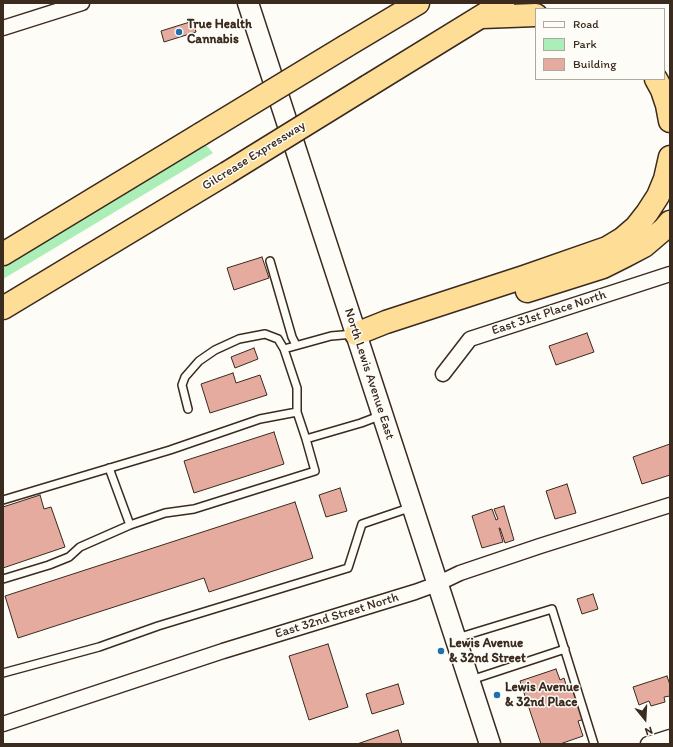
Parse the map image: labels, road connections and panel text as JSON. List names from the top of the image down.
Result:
{
  "streets": {
    "highway": ["Gilcrease Expressway"],
    "main road": ["North Lewis Avenue East"],
    "street": ["East 31st Place North", "East 32nd Street North"]
  },
  "crossings": [
    ["North Lewis Avenue East", "East 32nd Street North"]
  ],
  "places": ["True Health Cannabis", "Lewis Avenue & 32nd Street", "Lewis Avenue & 32nd Place"],
  "legend": ["Road", "Park", "Building"],
  "north": "bottom"
}
